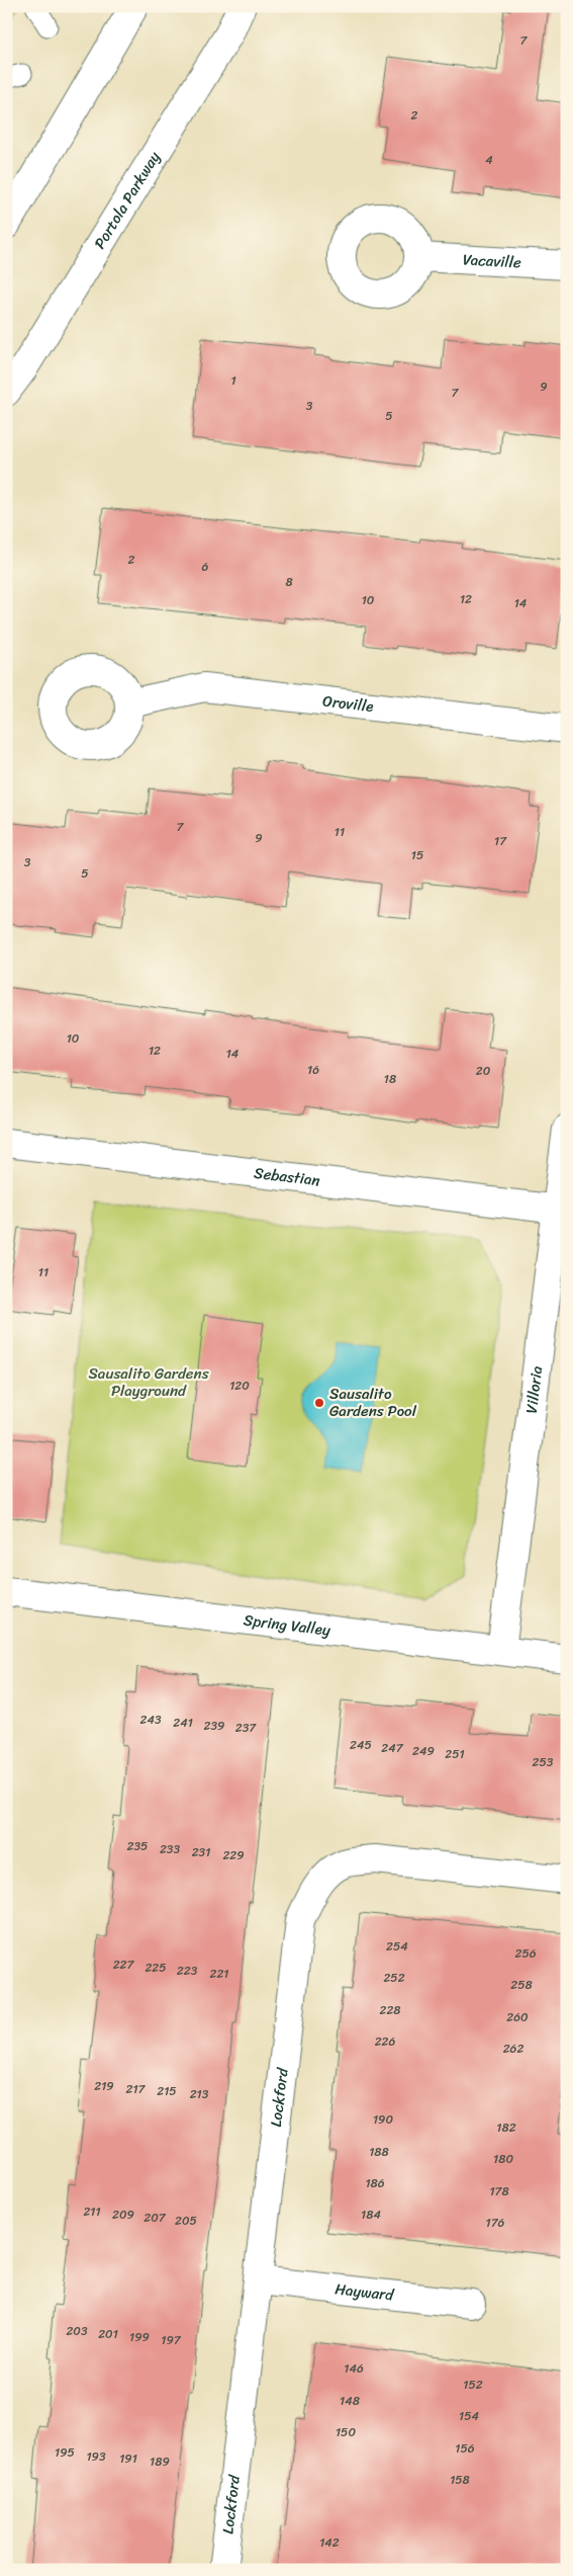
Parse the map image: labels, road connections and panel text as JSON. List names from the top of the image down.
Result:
{
  "streets": {
    "street": [
      "Portola Parkway",
      "Vacaville",
      "Oroville",
      "Sebastian",
      "Villoria",
      "Spring Valley",
      "Lockford",
      "Hayward"
    ]
  },
  "crossings": [
    ["Sebastian", "Villoria"],
    ["Villoria", "Spring Valley"],
    ["Lockford", "Hayward"]
  ],
  "parks": ["Sausalito Gardens Playground"],
  "places": ["Sausalito Gardens Pool"],
  "house_numbers": [
    "7",
    "2",
    "4",
    "1",
    "9",
    "7",
    "3",
    "5",
    "2",
    "6",
    "8",
    "12",
    "10",
    "14",
    "7",
    "11",
    "9",
    "17",
    "15",
    "3",
    "5",
    "10",
    "12",
    "14",
    "16",
    "20",
    "18",
    "11",
    "120",
    "243",
    "241",
    "239",
    "237",
    "245",
    "247",
    "249",
    "251",
    "253",
    "235",
    "233",
    "231",
    "229",
    "254",
    "256",
    "227",
    "225",
    "223",
    "221",
    "252",
    "258",
    "228",
    "260",
    "226",
    "262",
    "219",
    "217",
    "215",
    "213",
    "190",
    "182",
    "188",
    "180",
    "186",
    "178",
    "211",
    "209",
    "184",
    "207",
    "205",
    "176",
    "203",
    "201",
    "199",
    "197",
    "146",
    "152",
    "148",
    "154",
    "150",
    "156",
    "195",
    "193",
    "191",
    "189",
    "158",
    "142"
  ]
}
